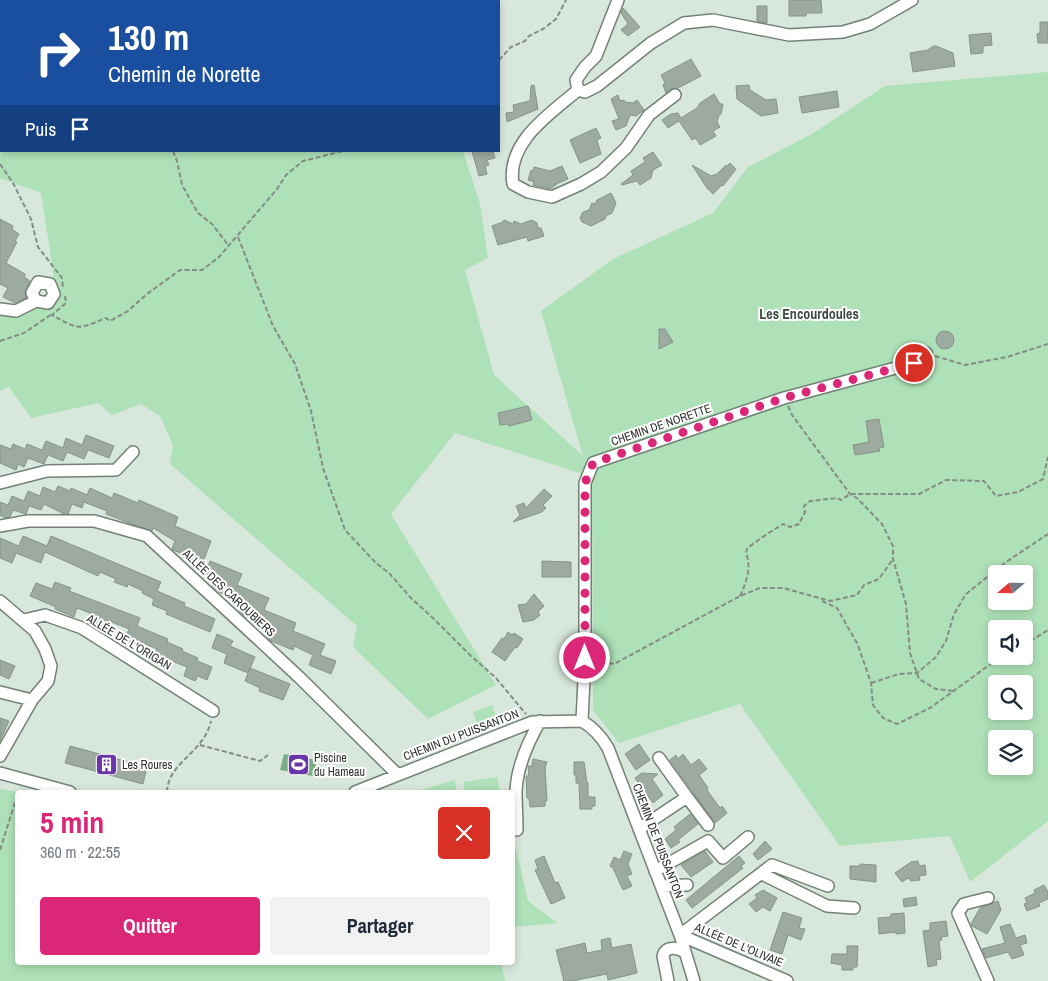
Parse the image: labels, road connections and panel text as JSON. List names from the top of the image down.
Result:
{
  "streets": {
    "street": [
      "CHEMIN DE NORETTE",
      "ALLÉE DES CAROUBIERS",
      "ALLÉE DE L'ORIGAN",
      "CHEMIN DU PUISSANTON",
      "CHEMIN DE PUISSANTON",
      "ALLÉE DE L'OLIVAIE"
    ]
  },
  "crossings": [
    ["CHEMIN DE NORETTE", "CHEMIN DU PUISSANTON"],
    ["CHEMIN DE NORETTE", "CHEMIN DE PUISSANTON"],
    ["ALLÉE DES CAROUBIERS", "CHEMIN DU PUISSANTON"],
    ["CHEMIN DU PUISSANTON", "CHEMIN DE PUISSANTON"],
    ["CHEMIN DE PUISSANTON", "ALLÉE DE L'OLIVAIE"]
  ],
  "districts": ["Les Encourdoules"],
  "places": {
    "building": ["Les Roures"],
    "sports": ["Piscine du Hameau"]
  },
  "north": "left",
  "page": {
    "turn": ["130 m", "Chemin de Norette"],
    "then": "Puis",
    "heading": ["5 min", "360 m · 22:55"],
    "buttons": ["Quitter", "Partager"]
  }
}
